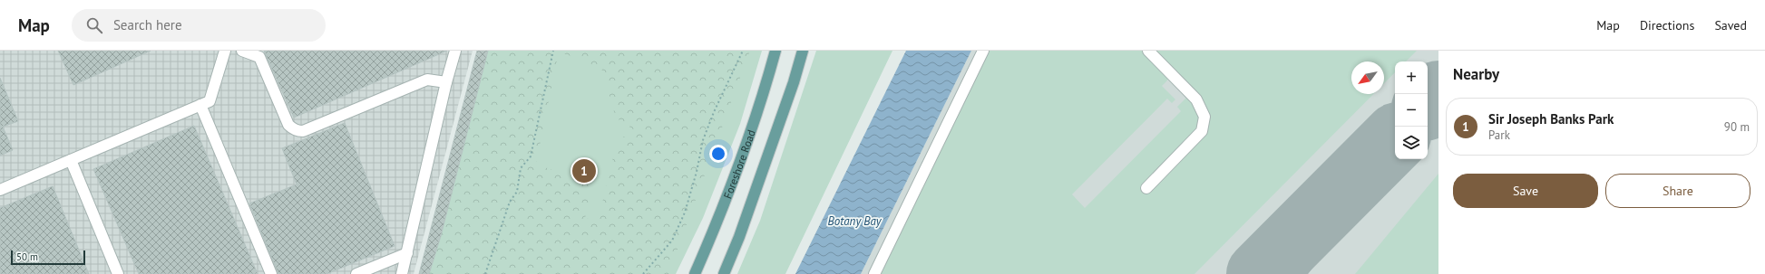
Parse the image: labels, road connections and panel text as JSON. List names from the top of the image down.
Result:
{
  "streets": {
    "main road": ["Foreshore Road"]
  },
  "water": ["Botany Bay"],
  "scale_bar": "50 m",
  "north": "bottom left",
  "page": {
    "header": "Map",
    "search": "Search here",
    "nav": ["Map", "Directions", "Saved"],
    "heading": "Nearby",
    "map_buttons": ["+", "−"],
    "list": [
      {
        "mark": "1",
        "name": "Sir Joseph Banks Park",
        "note": "Park",
        "value": "90 m"
      }
    ],
    "pins": "1",
    "buttons": ["Save", "Share"],
    "scale": "50 m"
  }
}
